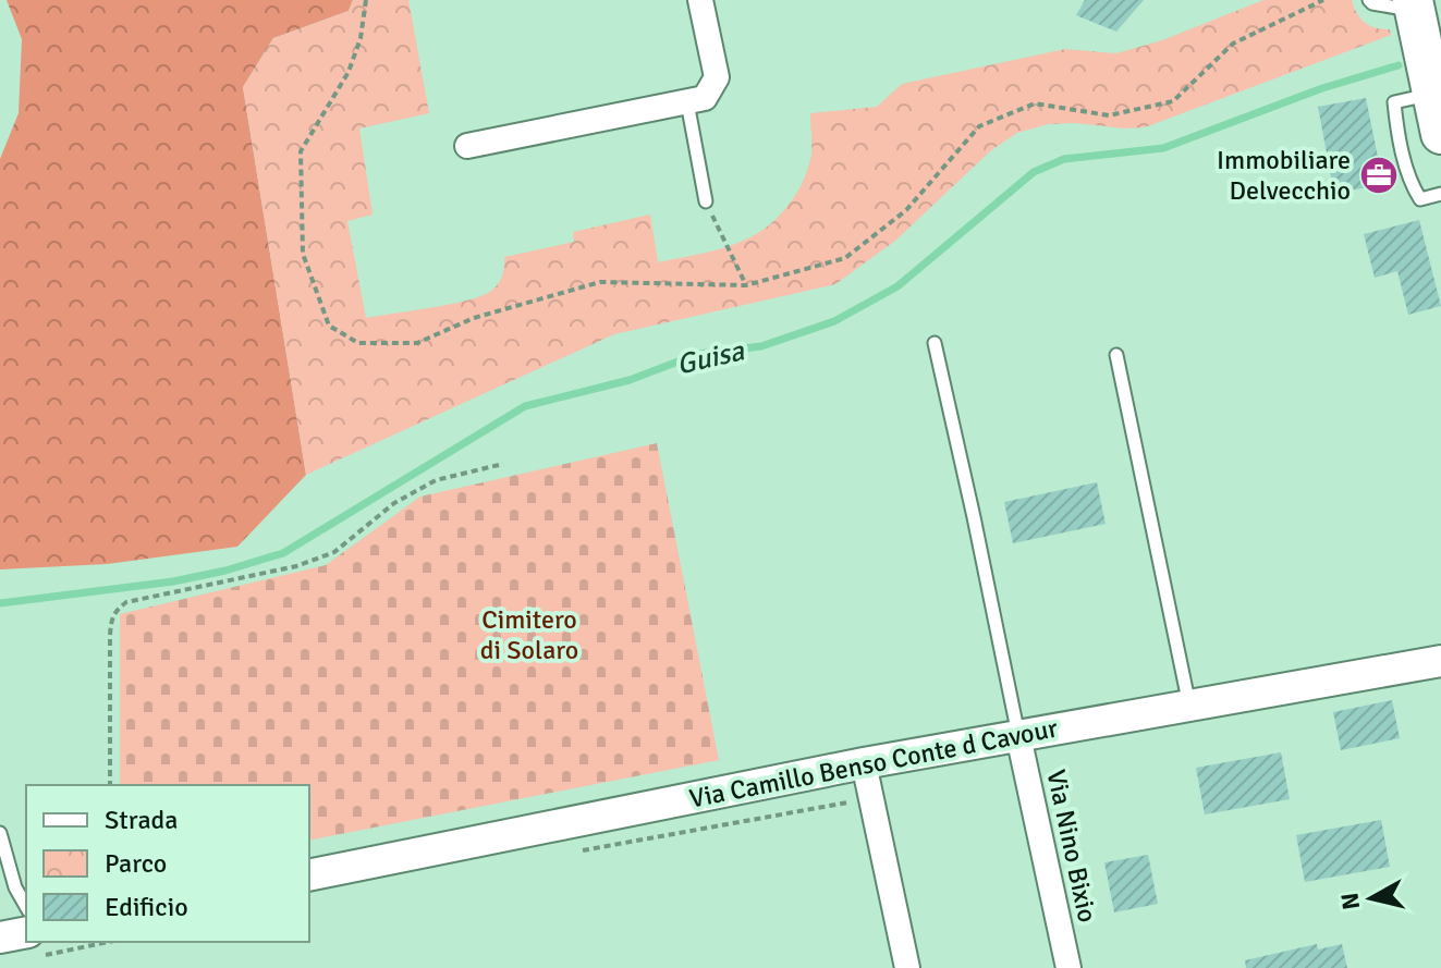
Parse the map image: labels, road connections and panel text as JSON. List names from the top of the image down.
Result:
{
  "streets": {
    "street": ["Via Camillo Benso Conte d Cavour", "Via Nino Bixio"]
  },
  "crossings": [
    ["Via Camillo Benso Conte d Cavour", "Via Nino Bixio"]
  ],
  "water": ["Guisa"],
  "parks": ["Cimitero di Solaro"],
  "places": {
    "office": ["Immobiliare Delvecchio"]
  },
  "legend": ["Strada", "Parco", "Edificio"],
  "north": "left"
}
